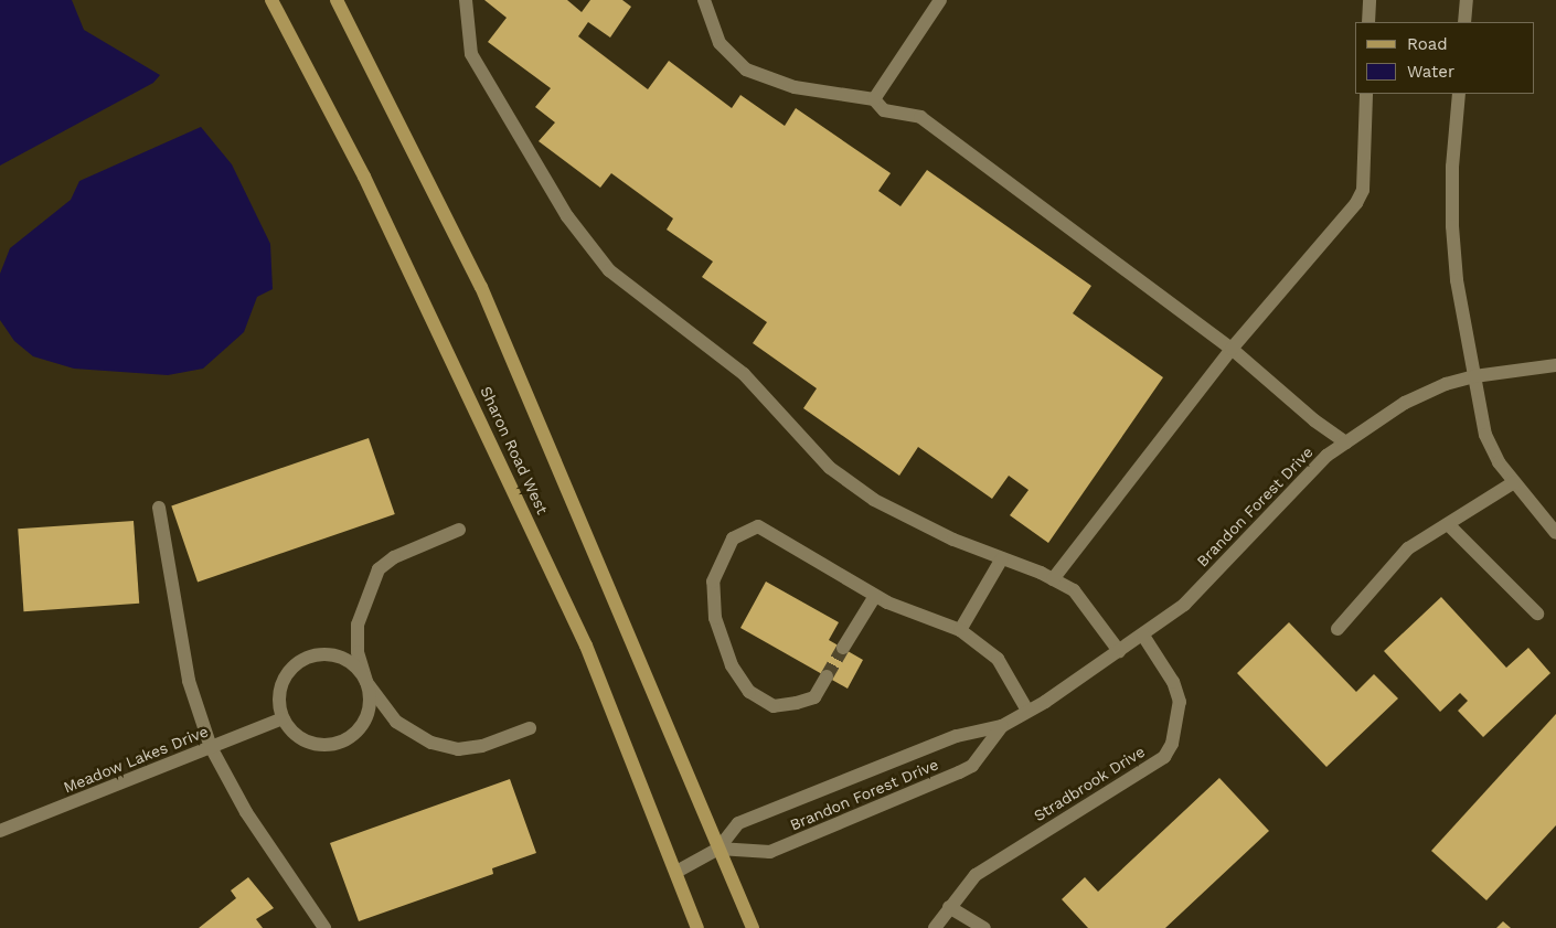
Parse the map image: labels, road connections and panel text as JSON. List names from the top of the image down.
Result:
{
  "streets": {
    "main road": ["Sharon Road West"],
    "street": ["Brandon Forest Drive", "Meadow Lakes Drive", "Stradbrook Drive"]
  },
  "crossings": [
    ["Sharon Road West", "Brandon Forest Drive"],
    ["Brandon Forest Drive", "Stradbrook Drive"]
  ],
  "legend": ["Road", "Water"]
}
